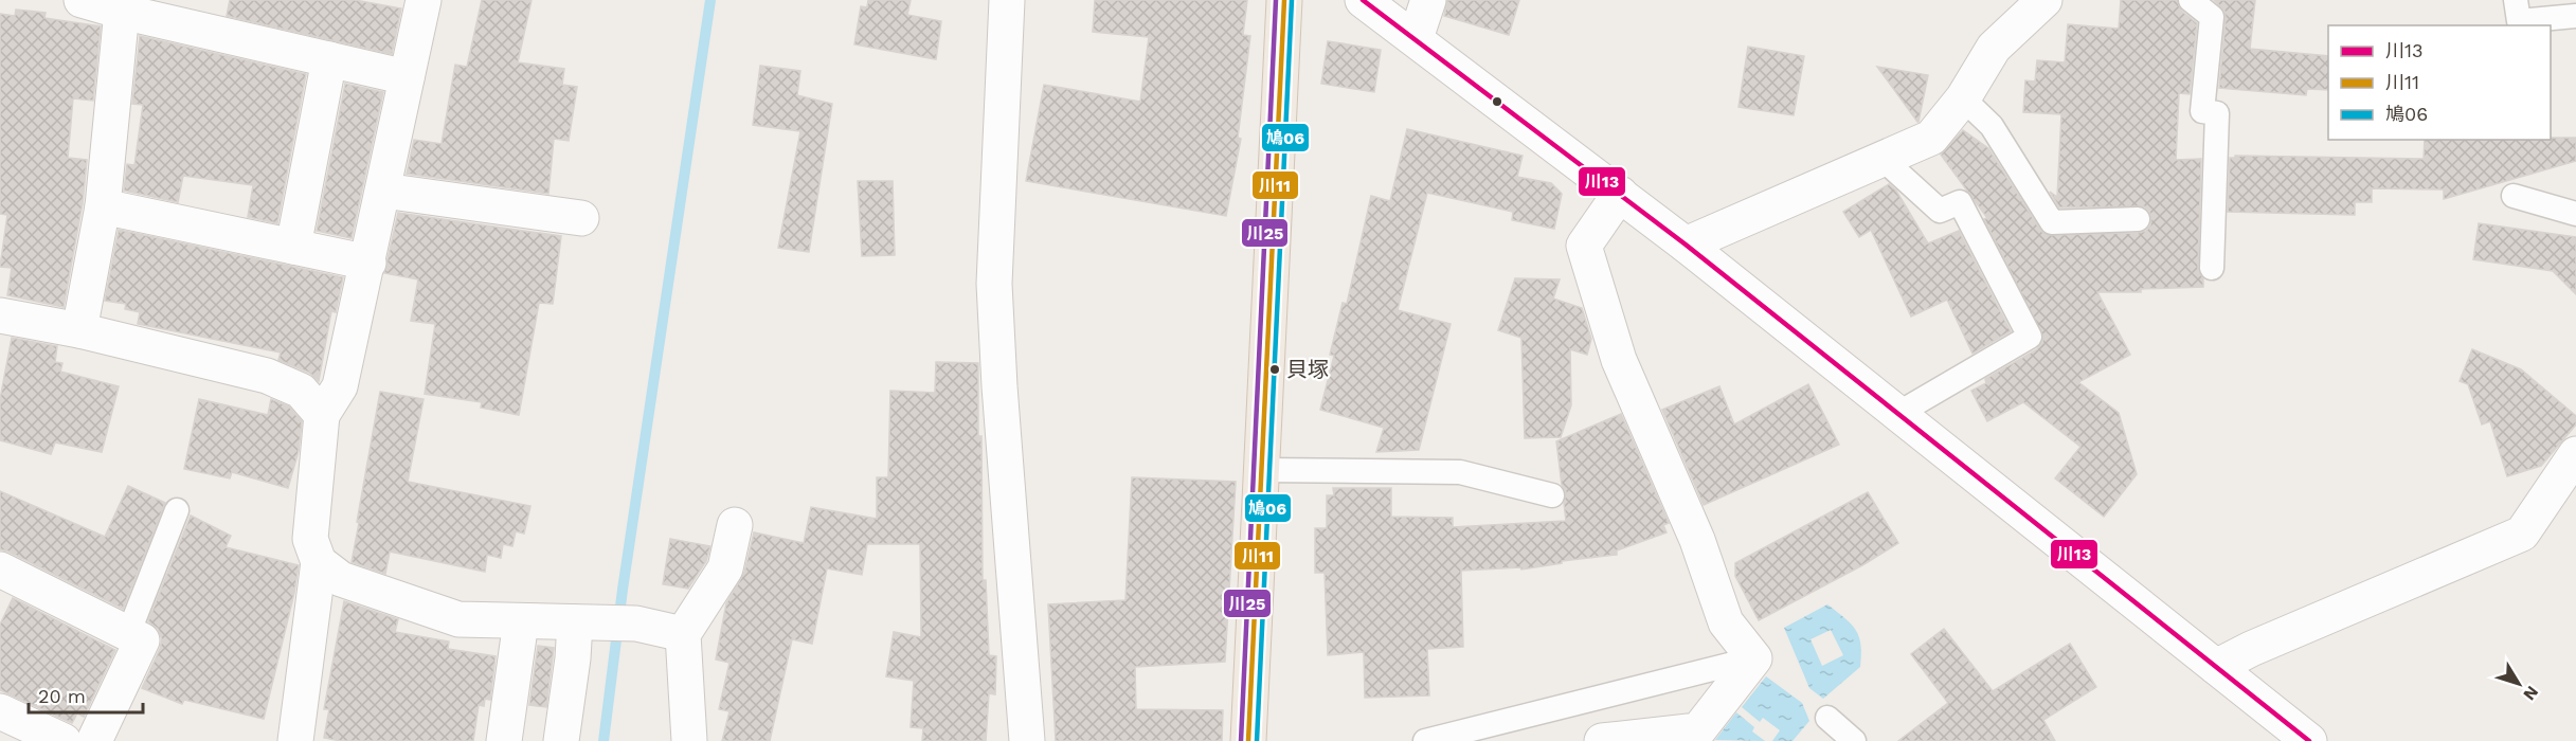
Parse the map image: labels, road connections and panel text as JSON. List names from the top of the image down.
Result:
{
  "places": ["貝塚"],
  "lines": [
    "transit line 川13",
    "transit line 川11",
    "transit line 鳩06",
    "transit line 川25"
  ],
  "legend": ["川13", "川11", "鳩06"],
  "scale_bar": "20 m",
  "north": "bottom right"
}
